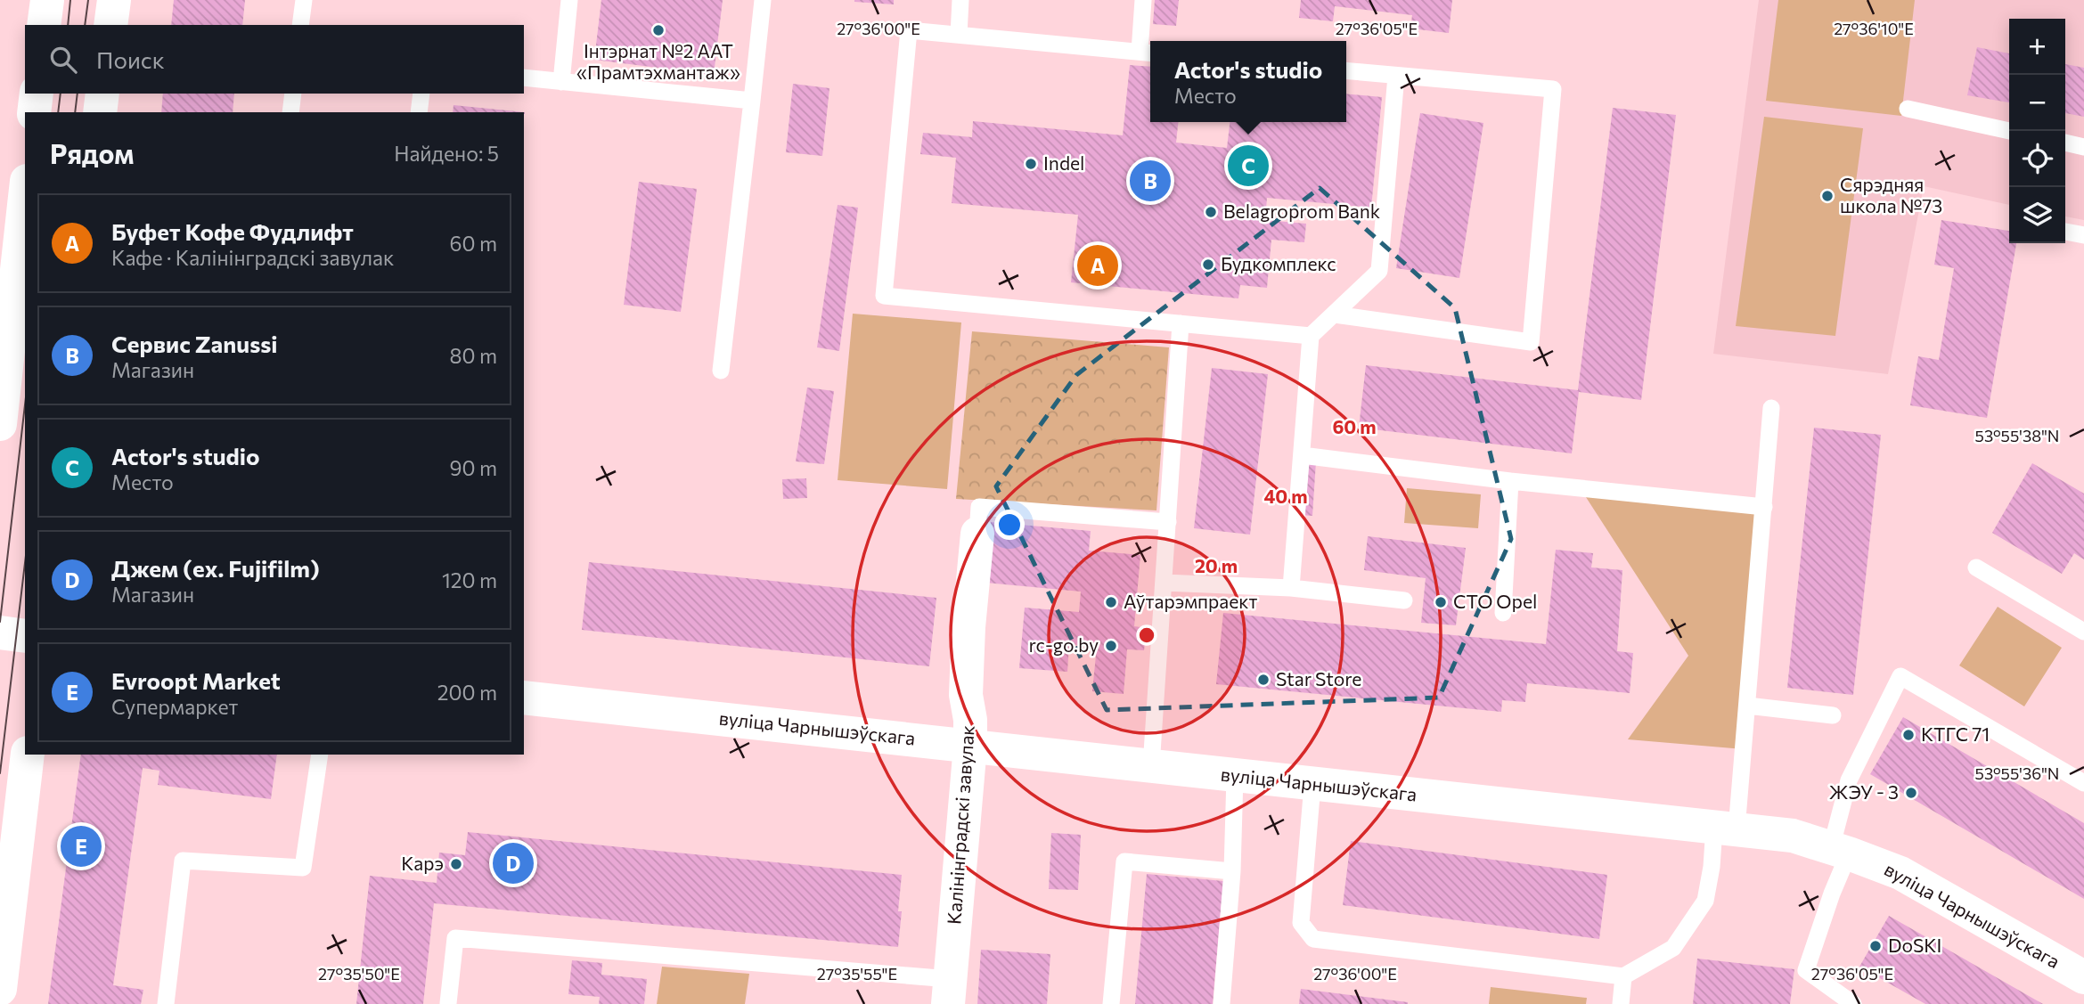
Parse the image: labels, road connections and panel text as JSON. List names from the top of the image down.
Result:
{
  "streets": {
    "street": ["вуліца Чарнышэўскага", "Калінінградскі завулак"]
  },
  "crossings": [
    ["вуліца Чарнышэўскага", "Калінінградскі завулак"]
  ],
  "places": [
    "Інтэрнат №2 ААТ «Прамтэхмантаж»",
    "Indel",
    "Сярэдняя школа №73",
    "Belagroprom Bank",
    "Будкомплекс",
    "Аўтарэмпраект",
    "СТО Opel",
    "rc-go.by",
    "Star Store",
    "КТГС 71",
    "ЖЭУ - 3",
    "Карэ",
    "DoSKI"
  ],
  "page": {
    "map_buttons": ["+", "−"],
    "search": "Поиск",
    "popup": ["Actor's studio", "Место"],
    "heading": ["Рядом", "Найдено: 5"],
    "pins": [
      "C",
      "B",
      "A",
      "E",
      "D"
    ],
    "list": [
      {
        "mark": "A",
        "name": "Буфет Кофе Фудлифт",
        "note": "Кафе · Калінінградскі завулак",
        "value": "60 m"
      },
      {
        "mark": "B",
        "name": "Сервис Zanussi",
        "note": "Магазин",
        "value": "80 m"
      },
      {
        "mark": "C",
        "name": "Actor's studio",
        "note": "Место",
        "value": "90 m"
      },
      {
        "mark": "D",
        "name": "Джем (ex. Fujifilm)",
        "note": "Магазин",
        "value": "120 m"
      },
      {
        "mark": "E",
        "name": "Evroopt Market",
        "note": "Супермаркет",
        "value": "200 m"
      }
    ]
  },
  "coordinates": [
    "27°36'00\"E",
    "27°36'05\"E",
    "27°36'10\"E",
    "53°55'38\"N",
    "53°55'36\"N",
    "27°35'50\"E",
    "27°35'55\"E"
  ],
  "rings": ["60 m", "40 m", "20 m"]
}
